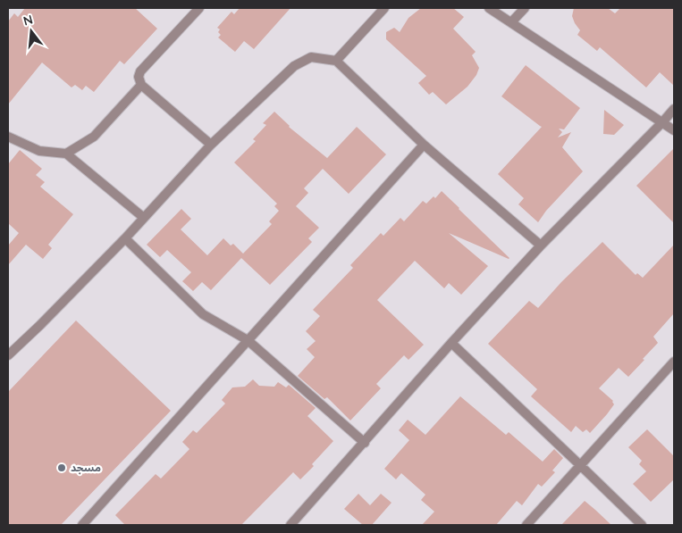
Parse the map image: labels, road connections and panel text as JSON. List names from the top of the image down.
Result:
{
  "places": ["مسجد"],
  "north": "top"
}
